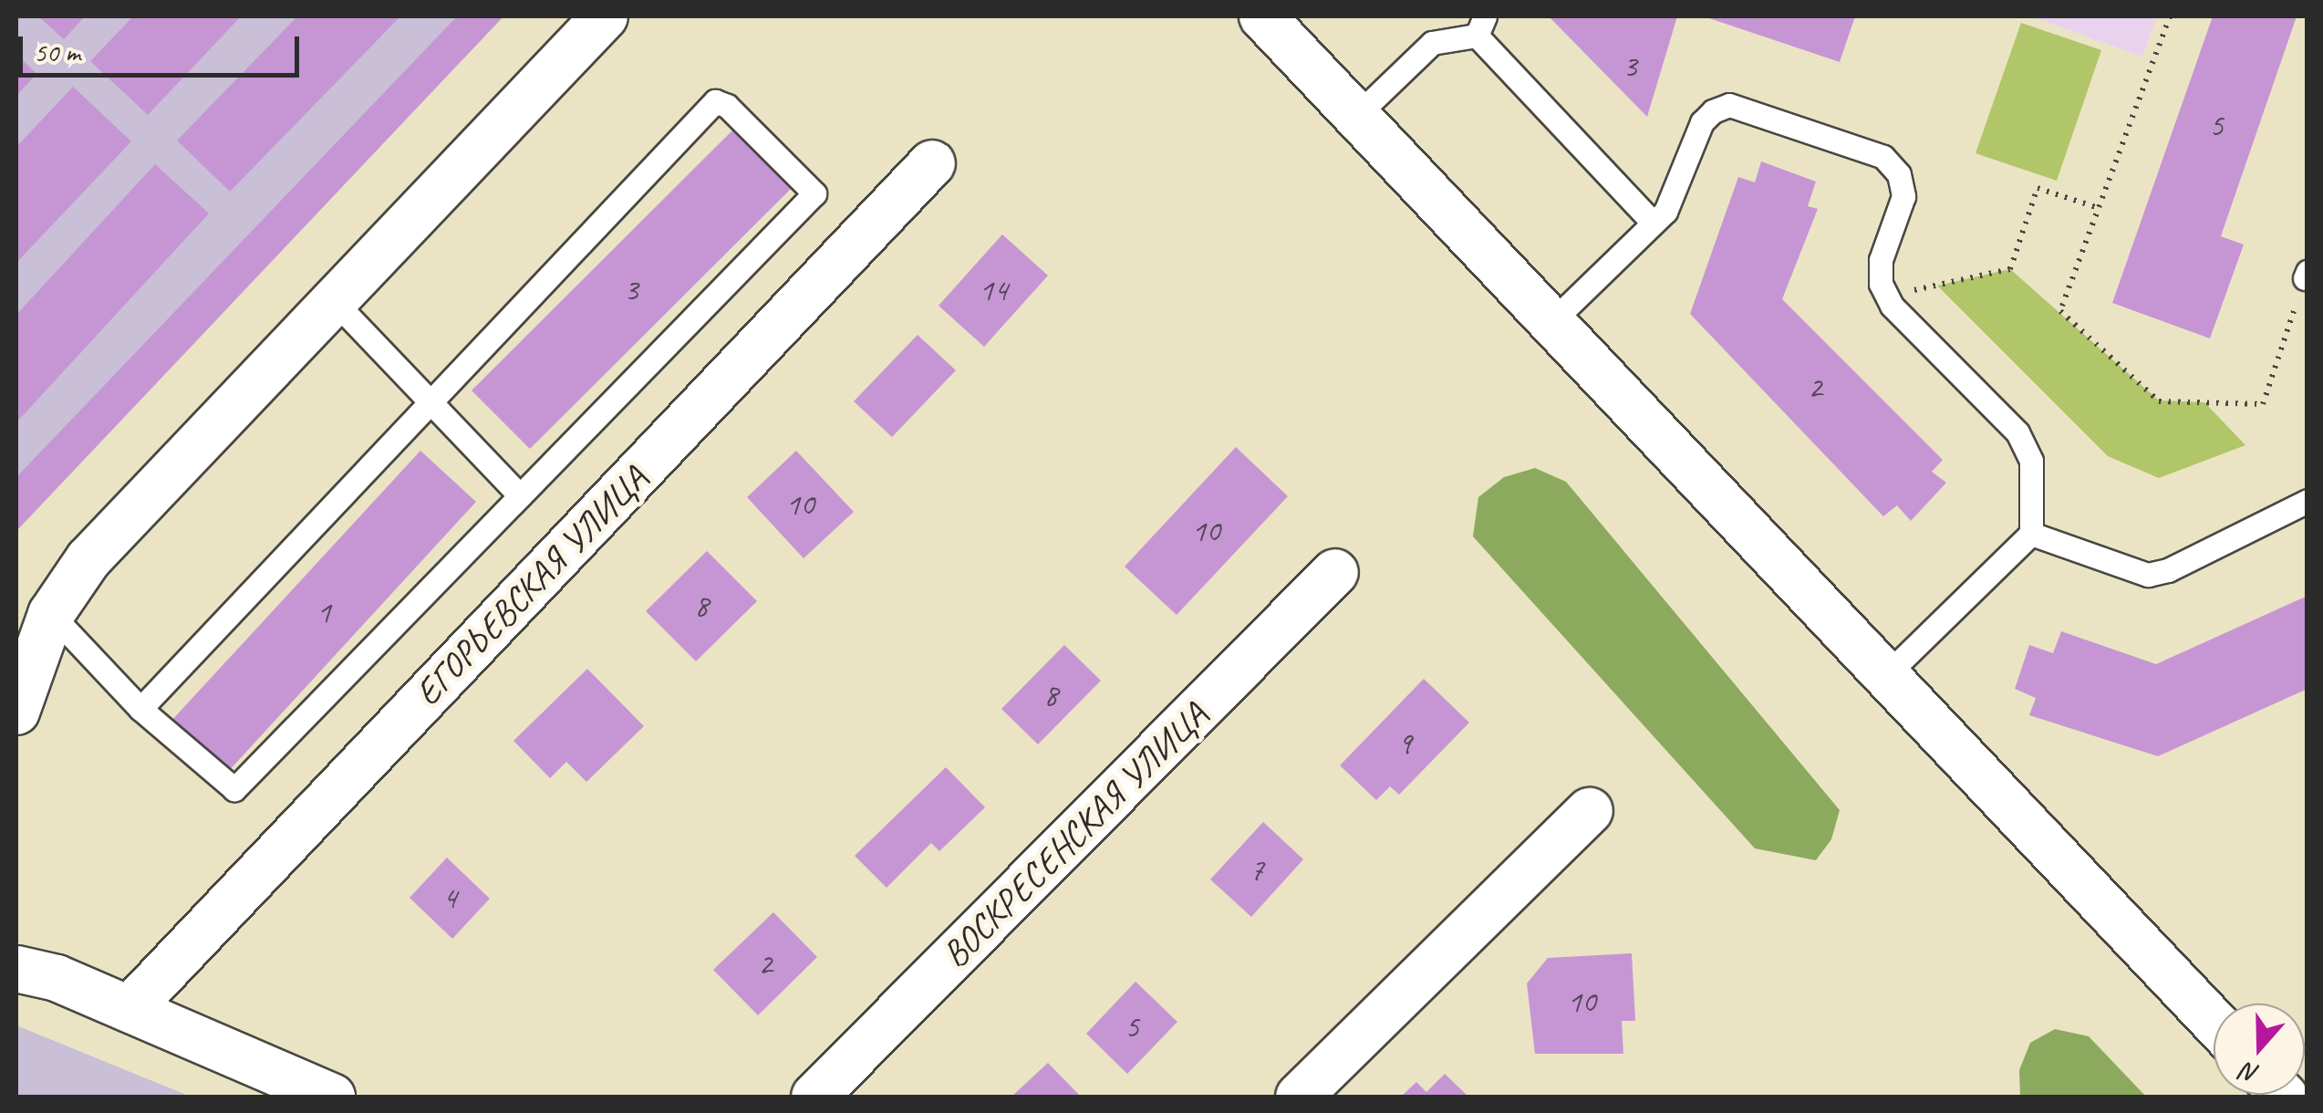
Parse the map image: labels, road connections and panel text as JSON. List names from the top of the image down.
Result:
{
  "streets": {
    "street": ["ЕГОРЬЕВСКАЯ УЛИЦА", "ВОСКРЕСЕНСКАЯ УЛИЦА"]
  },
  "house_numbers": [
    "3",
    "5",
    "3",
    "14",
    "2",
    "10",
    "10",
    "8",
    "1",
    "8",
    "9",
    "7",
    "4",
    "2",
    "10",
    "5"
  ],
  "scale_bar": "50 m",
  "north": "bottom"
}
